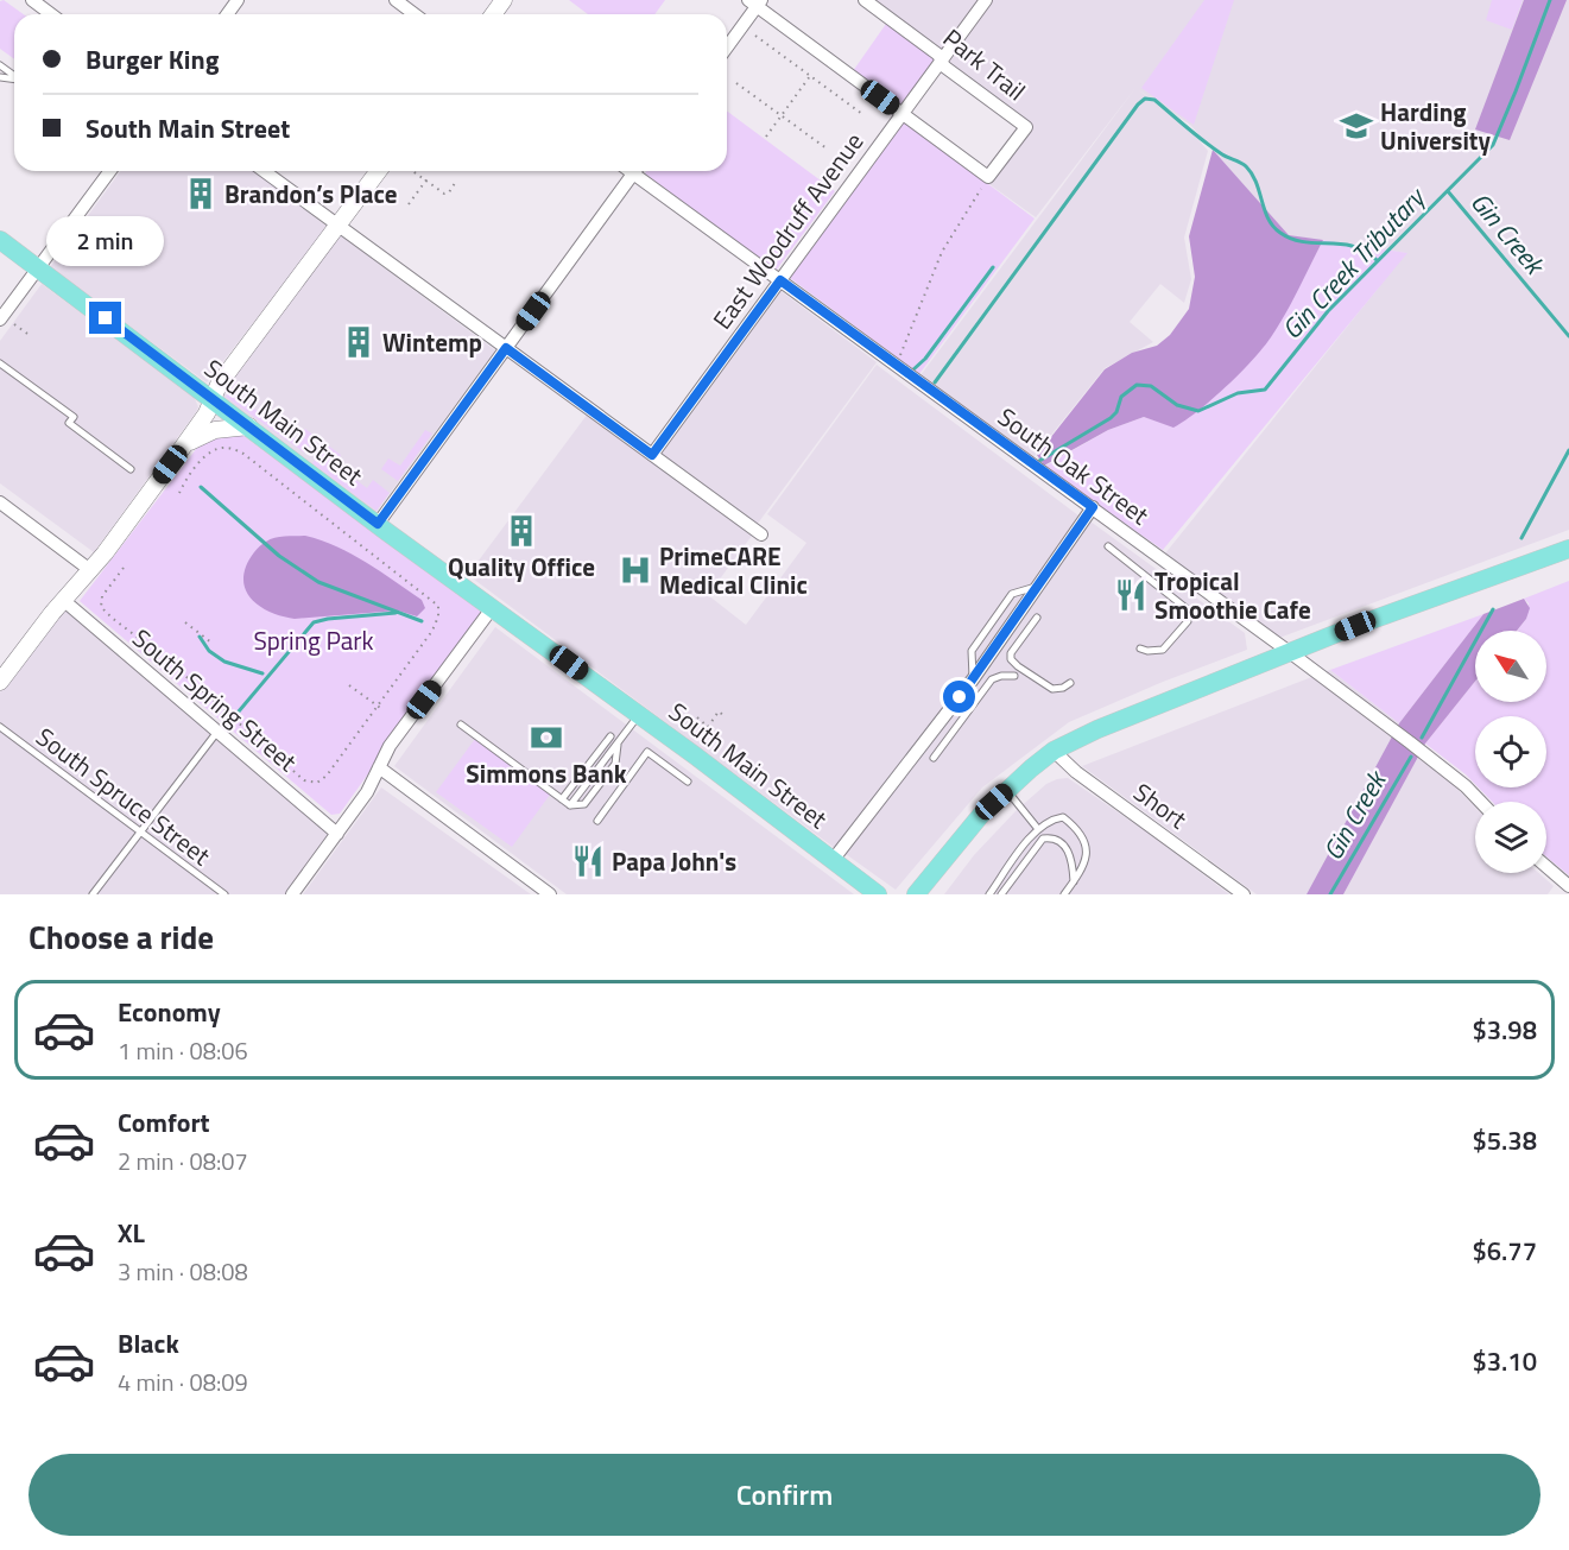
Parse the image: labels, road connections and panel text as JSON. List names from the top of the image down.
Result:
{
  "streets": {
    "main road": ["South Main Street"],
    "street": [
      "Park Trail",
      "East Woodruff Avenue",
      "South Oak Street",
      "South Spring Street",
      "Short"
    ],
    "lane": ["South Spruce Street"]
  },
  "crossings": [
    ["Park Trail", "East Woodruff Avenue"],
    ["East Woodruff Avenue", "South Oak Street"]
  ],
  "water": ["Gin Creek", "Gin Creek Tributary"],
  "parks": ["Spring Park"],
  "places": {
    "school or university": ["Harding University"],
    "building": ["Brandon’s Place", "Wintemp", "Quality Office"],
    "hospital": ["PrimeCARE Medical Clinic"],
    "restaurant": ["Tropical Smoothie Cafe", "Papa John's"],
    "bank": ["Simmons Bank"]
  },
  "north": "top left",
  "page": {
    "banner": ["Burger King", "South Main Street"],
    "bubble": "2 min",
    "heading": "Choose a ride",
    "list": [
      {
        "name": "Economy",
        "note": "1 min · 08:06",
        "value": "$3.98"
      },
      {
        "name": "Comfort",
        "note": "2 min · 08:07",
        "value": "$5.38"
      },
      {
        "name": "XL",
        "note": "3 min · 08:08",
        "value": "$6.77"
      },
      {
        "name": "Black",
        "note": "4 min · 08:09",
        "value": "$3.10"
      }
    ],
    "buttons": "Confirm"
  }
}
